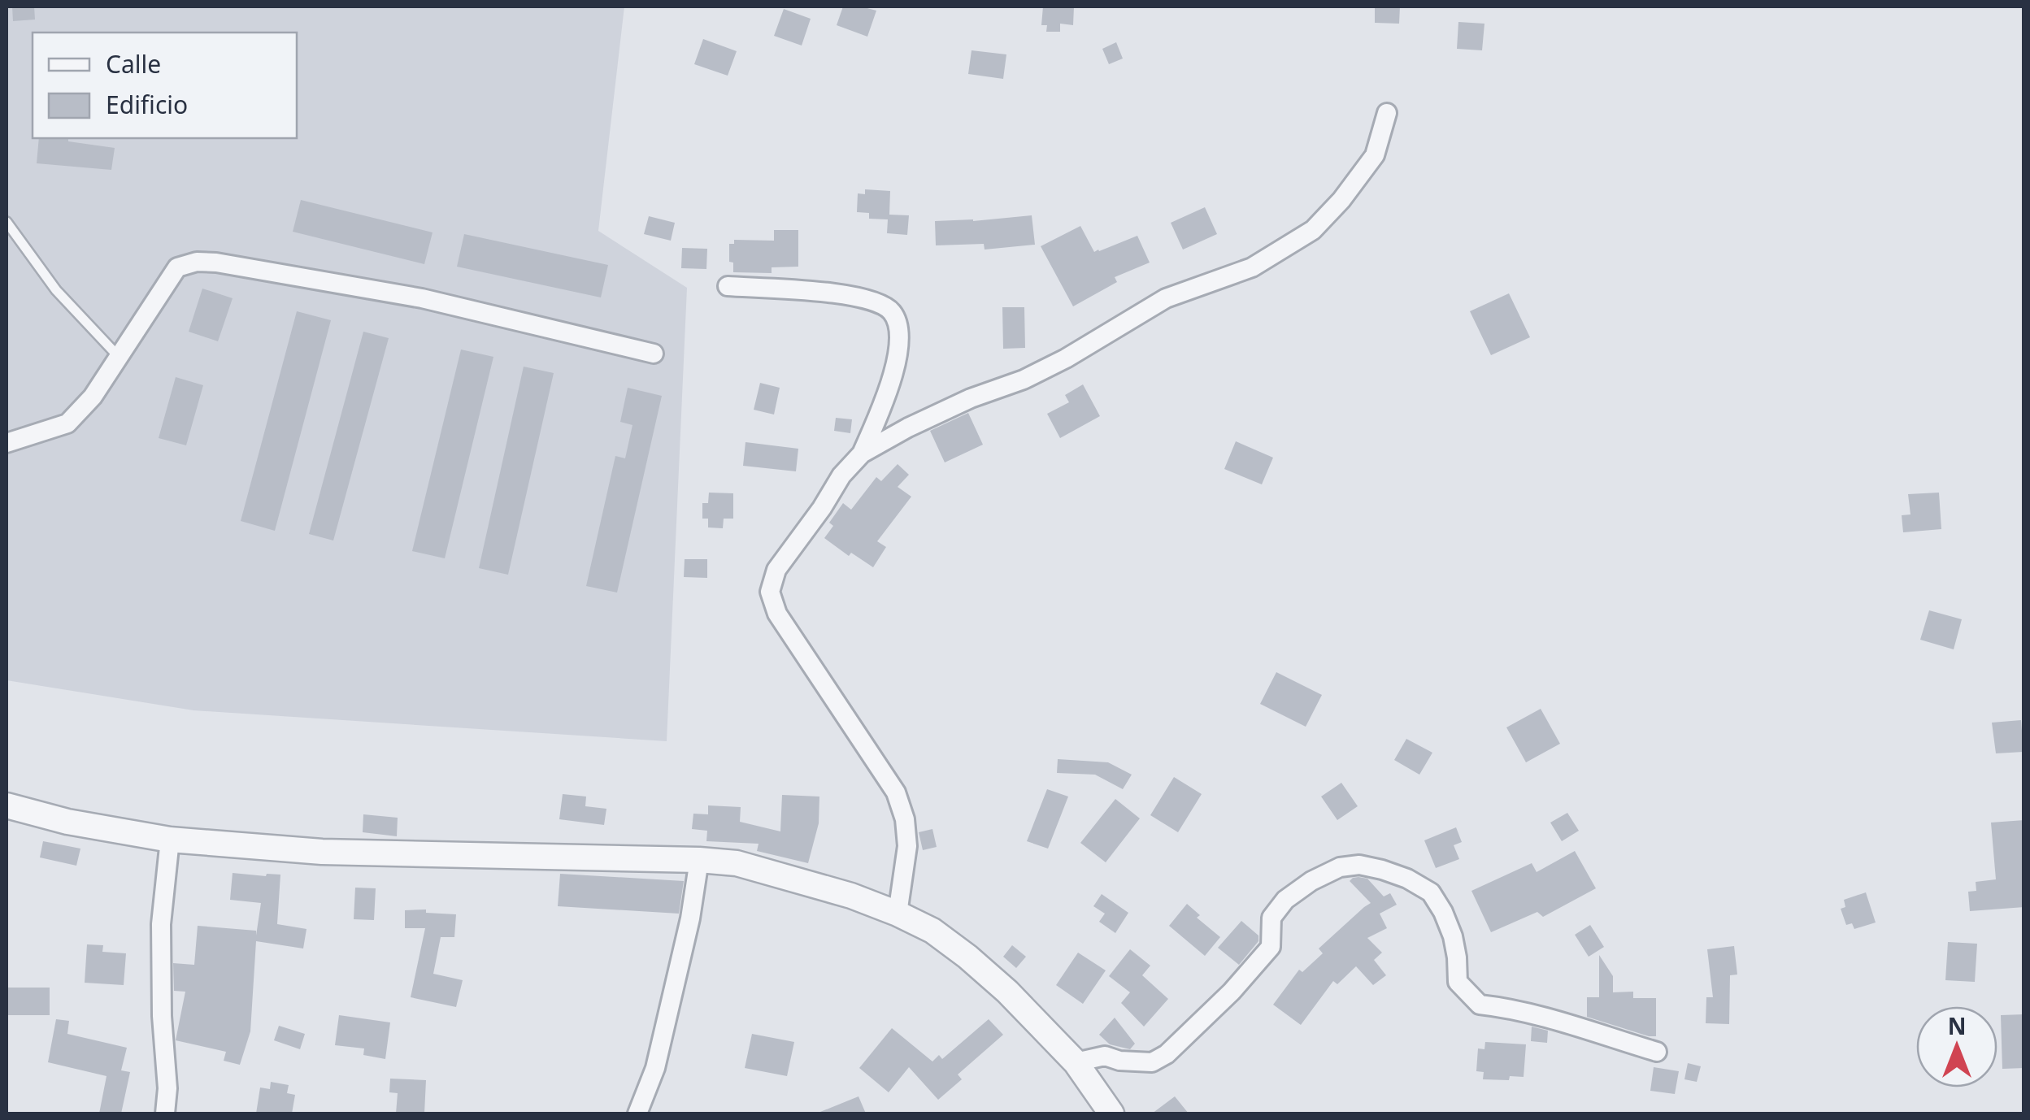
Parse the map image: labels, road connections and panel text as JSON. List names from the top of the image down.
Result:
{
  "legend": ["Calle", "Edificio"],
  "north": "top"
}
